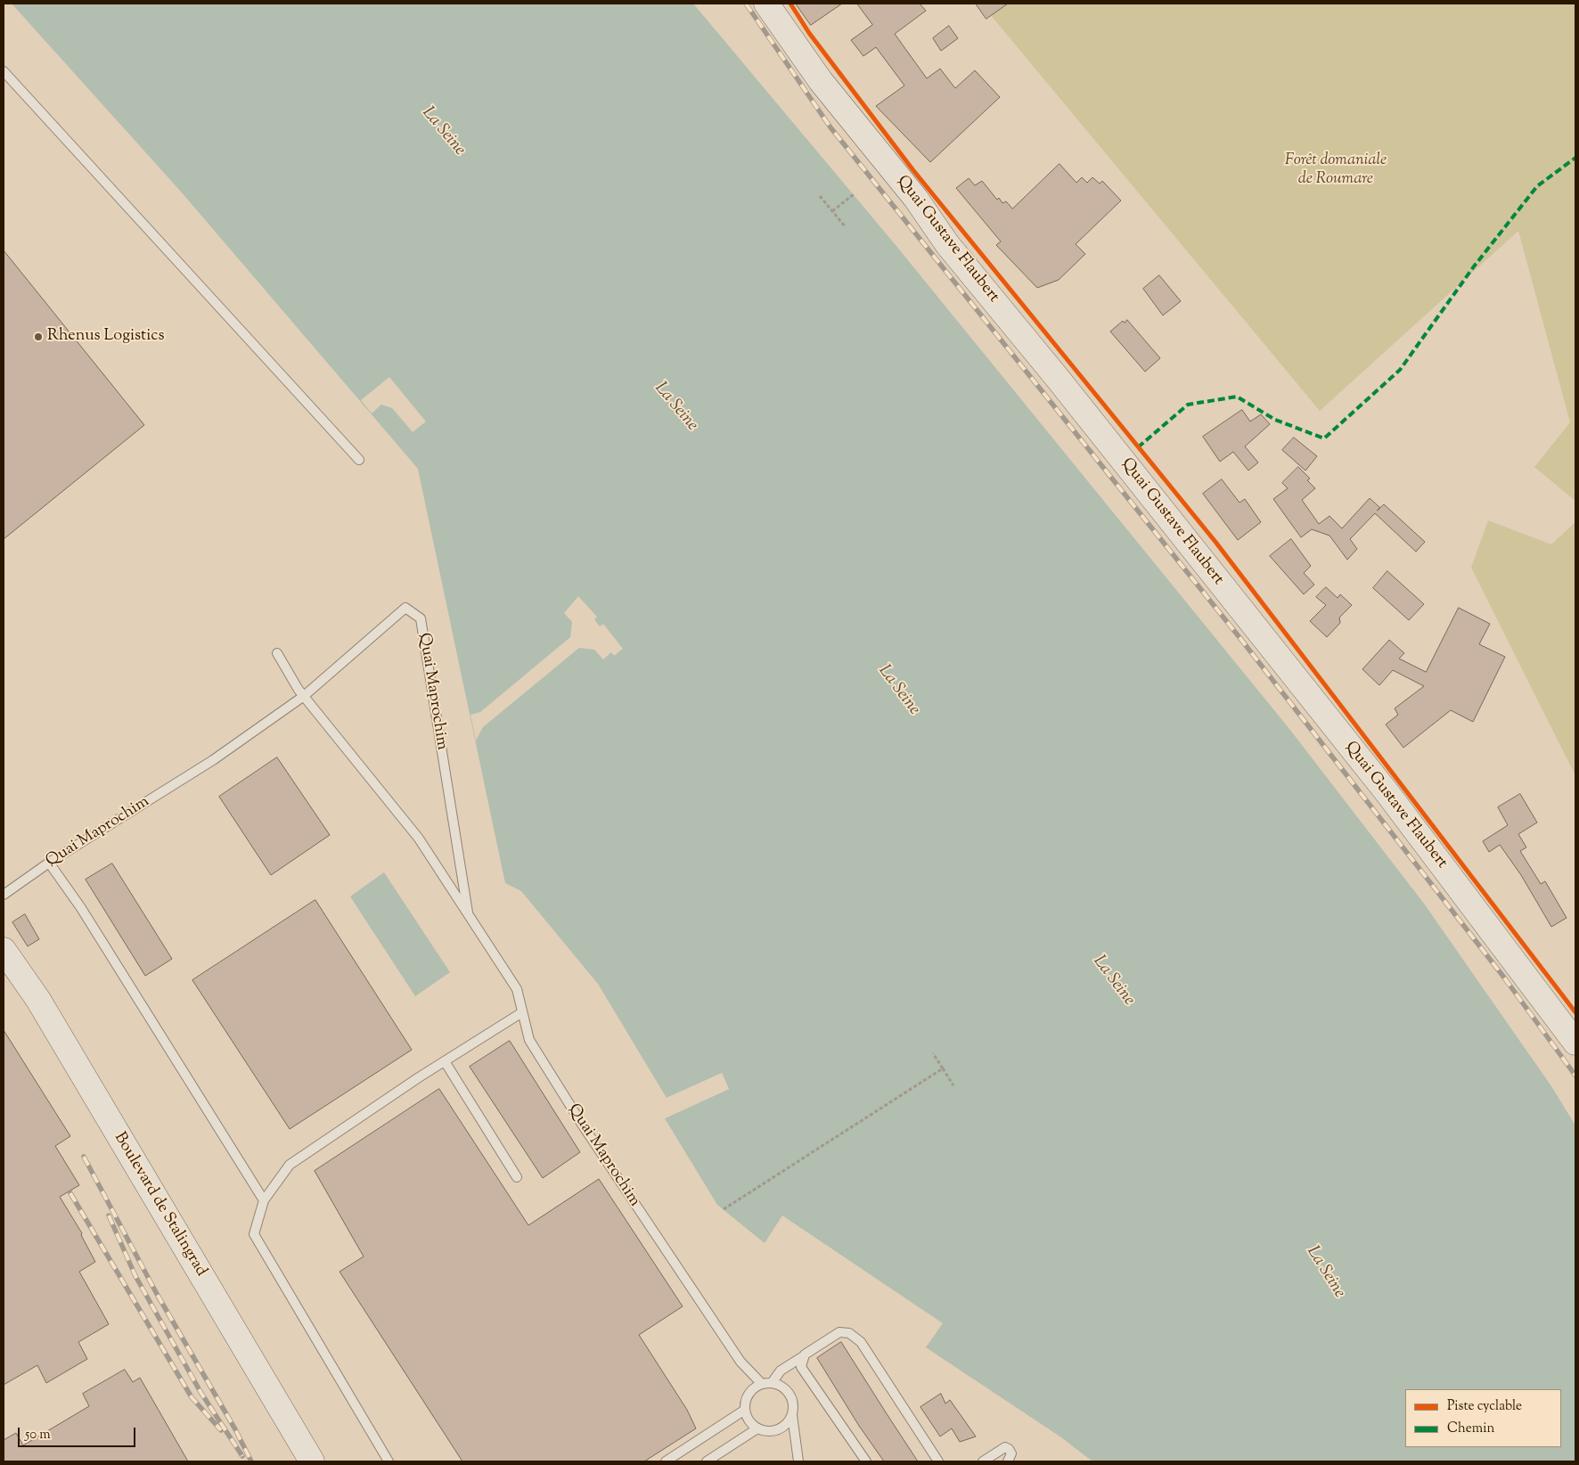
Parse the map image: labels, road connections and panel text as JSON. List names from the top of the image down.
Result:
{
  "streets": {
    "main road": ["Quai Gustave Flaubert", "Boulevard de Stalingrad"],
    "lane": ["Quai Maprochim"]
  },
  "water": ["La Seine"],
  "parks": ["Forêt domaniale de Roumare"],
  "places": ["Rhenus Logistics"],
  "legend": ["Piste cyclable", "Chemin"],
  "scale_bar": "50 m"
}
